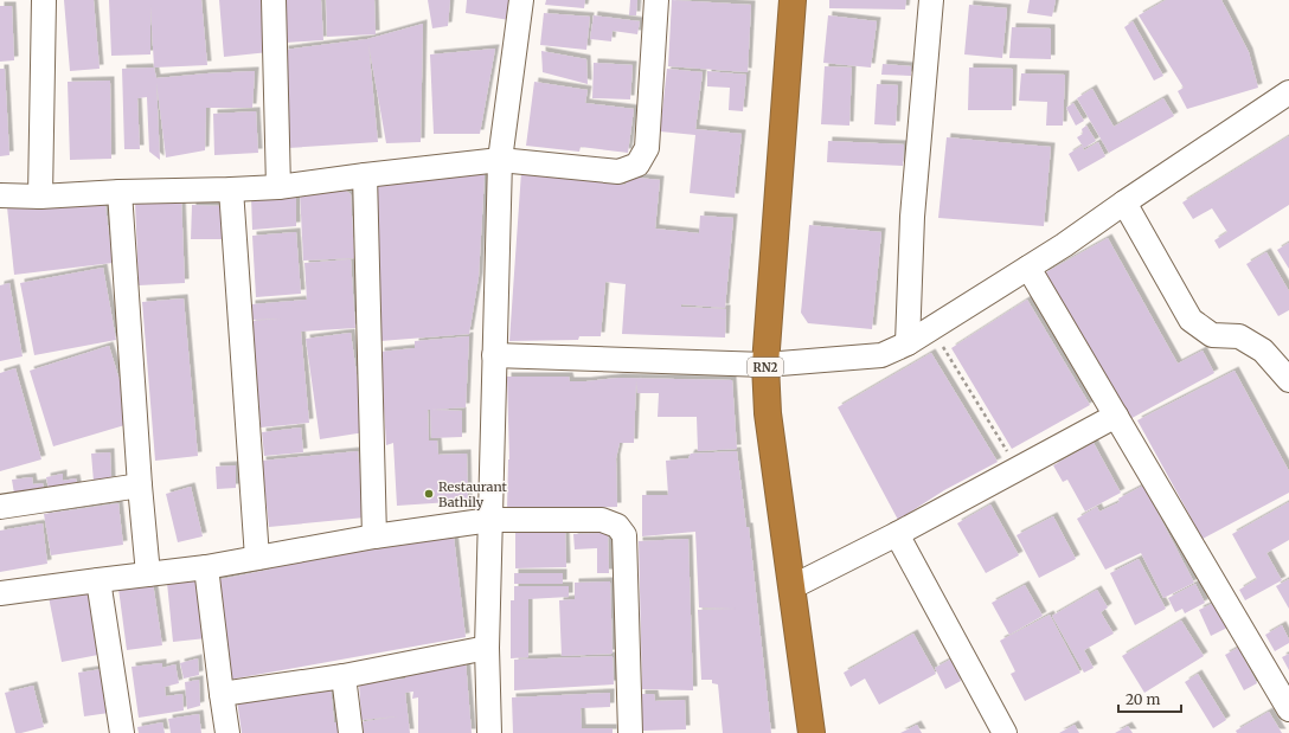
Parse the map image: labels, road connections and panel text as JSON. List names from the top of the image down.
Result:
{
  "streets": {
    "highway": ["RN2"]
  },
  "places": ["Restaurant Bathily"],
  "scale_bar": "20 m"
}
